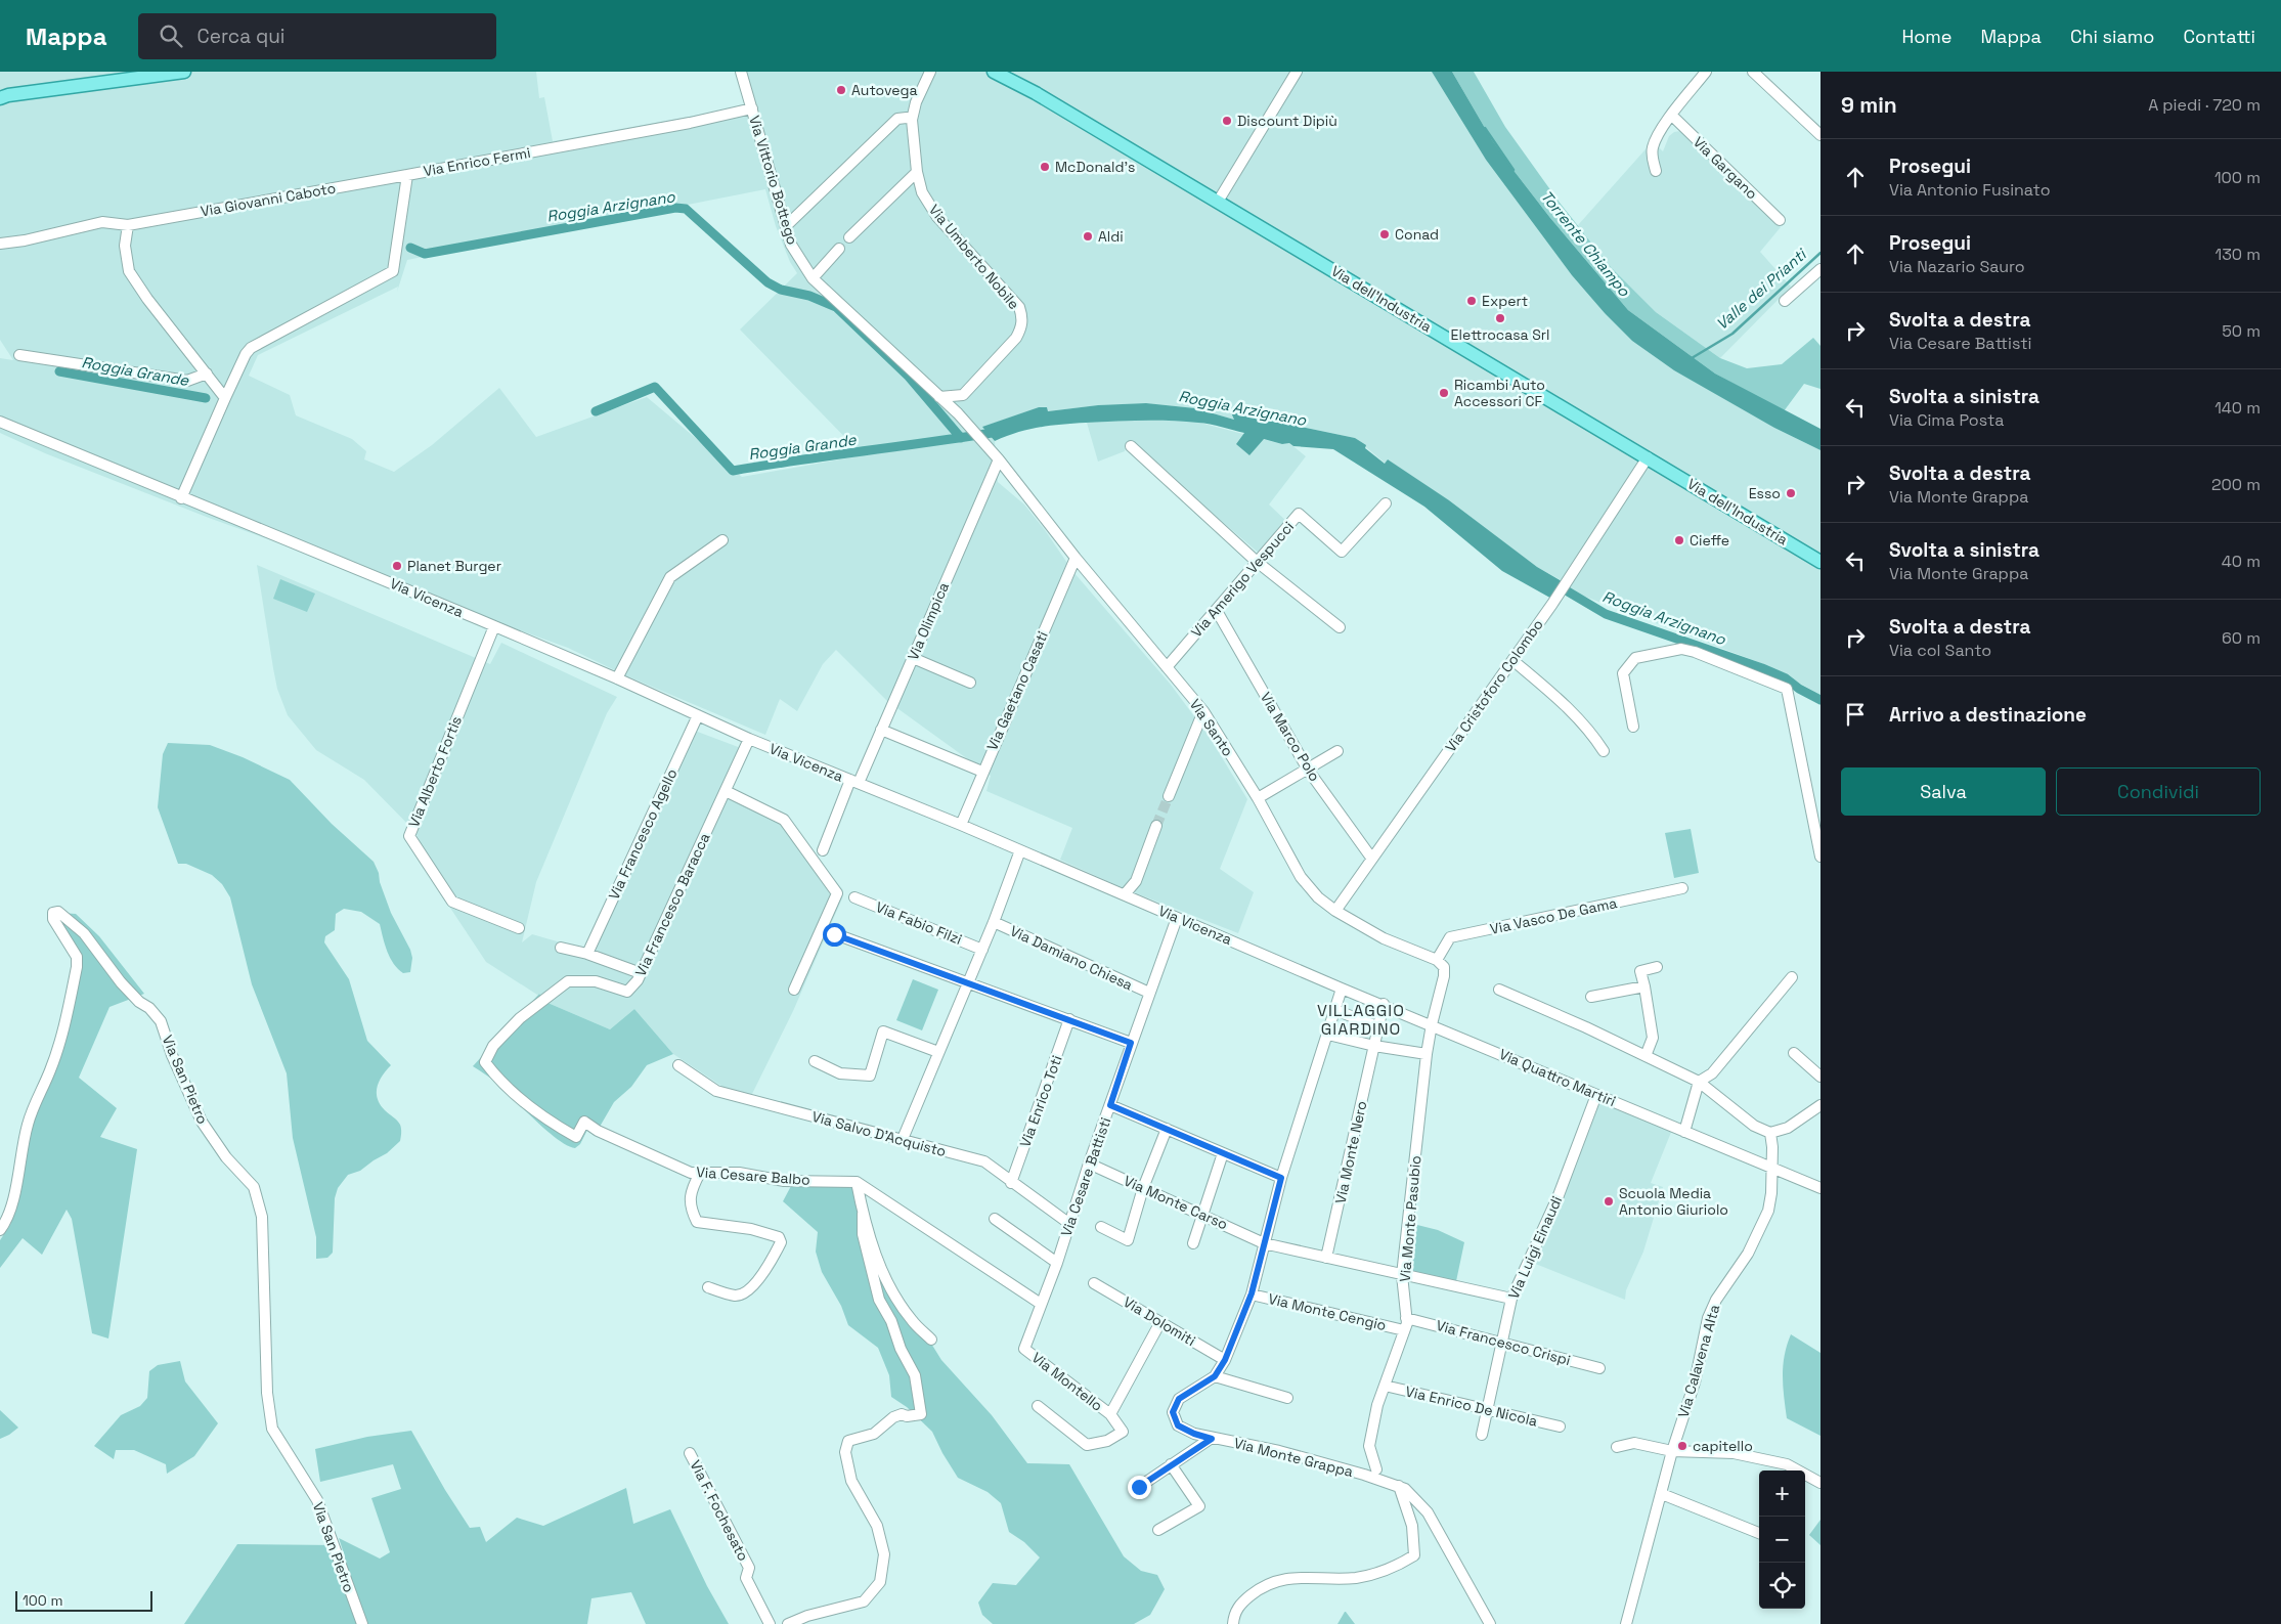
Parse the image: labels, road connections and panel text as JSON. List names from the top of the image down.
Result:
{
  "streets": {
    "main road": ["Via dell'Industria"],
    "street": [
      "Via Enrico Fermi",
      "Via Gargano",
      "Via Vittorio Bottego",
      "Via Giovanni Caboto",
      "Via Umberto Nobile",
      "Via Amerigo Vespucci",
      "Via Vicenza",
      "Via Olimpica",
      "Via Cristoforo Colombo",
      "Via Gaetano Casati",
      "Via Santo",
      "Via Marco Polo",
      "Via Alberto Fortis",
      "Via Francesco Agello",
      "Via Francesco Baracca",
      "Via Vasco De Gama",
      "Via Fabio Filzi",
      "Via Damiano Chiesa",
      "Via Quattro Martiri",
      "Via San Pietro",
      "Via Enrico Toti",
      "Via Salvo D'Acquisto",
      "Via Monte Nero",
      "Via Cesare Balbo",
      "Via Cesare Battisti",
      "Via Monte Carso",
      "Via Monte Pasubio",
      "Via Luigi Einaudi",
      "Via Monte Cengio",
      "Via Dolomiti",
      "Via Francesco Crispi",
      "Via Calavena Alta",
      "Via Montello",
      "Via Enrico De Nicola",
      "Via Monte Grappa",
      "Via F. Fochesato"
    ]
  },
  "crossings": [
    ["Via Enrico Fermi", "Via Vittorio Bottego"],
    ["Via Enrico Fermi", "Via Giovanni Caboto"],
    ["Via Enrico Fermi", "Via Vicenza"],
    ["Via Vittorio Bottego", "Via Umberto Nobile"],
    ["Via Vittorio Bottego", "Via Santo"],
    ["Via Umberto Nobile", "Via Santo"],
    ["Via dell'Industria", "Via Cristoforo Colombo"],
    ["Via Amerigo Vespucci", "Via Santo"],
    ["Via Amerigo Vespucci", "Via Marco Polo"],
    ["Via Vicenza", "Via Olimpica"],
    ["Via Vicenza", "Via Gaetano Casati"],
    ["Via Vicenza", "Via Alberto Fortis"],
    ["Via Vicenza", "Via Francesco Agello"],
    ["Via Vicenza", "Via Francesco Baracca"],
    ["Via Vicenza", "Via Quattro Martiri"],
    ["Via Vicenza", "Via Monte Nero"],
    ["Via Vicenza", "Via Cesare Battisti"],
    ["Via Vicenza", "Via Monte Grappa"],
    ["Via Olimpica", "Via Santo"],
    ["Via Cristoforo Colombo", "Via Santo"],
    ["Via Cristoforo Colombo", "Via Marco Polo"],
    ["Via Gaetano Casati", "Via Santo"],
    ["Via Santo", "Via Vasco De Gama"],
    ["Via Francesco Baracca", "Via Cesare Balbo"],
    ["Via Damiano Chiesa", "Via Cesare Battisti"],
    ["Via Quattro Martiri", "Via Monte Nero"],
    ["Via Quattro Martiri", "Via Monte Pasubio"],
    ["Via Quattro Martiri", "Via Luigi Einaudi"],
    ["Via Quattro Martiri", "Via Calavena Alta"],
    ["Via Enrico Toti", "Via Salvo D'Acquisto"],
    ["Via Salvo D'Acquisto", "Via Cesare Battisti"],
    ["Via Monte Nero", "Via Monte Carso"],
    ["Via Cesare Battisti", "Via Monte Carso"],
    ["Via Cesare Battisti", "Via Montello"],
    ["Via Monte Carso", "Via Monte Pasubio"],
    ["Via Monte Carso", "Via Luigi Einaudi"],
    ["Via Monte Carso", "Via Monte Grappa"],
    ["Via Monte Pasubio", "Via Monte Cengio"],
    ["Via Monte Pasubio", "Via Francesco Crispi"],
    ["Via Monte Pasubio", "Via Enrico De Nicola"],
    ["Via Luigi Einaudi", "Via Francesco Crispi"],
    ["Via Luigi Einaudi", "Via Enrico De Nicola"],
    ["Via Monte Cengio", "Via Monte Grappa"],
    ["Via Dolomiti", "Via Montello"],
    ["Via Dolomiti", "Via Monte Grappa"]
  ],
  "districts": ["VILLAGGIO GIARDINO"],
  "water": [
    "Roggia Arzignano",
    "Torrente Chiampo",
    "Valle dei Prianti",
    "Roggia Grande"
  ],
  "places": [
    "Autovega",
    "Discount Dipiù",
    "McDonald's",
    "Conad",
    "Aldi",
    "Expert",
    "Elettrocasa Srl",
    "Ricambi Auto Accessori CF",
    "Esso",
    "Cieffe",
    "Planet Burger",
    "Scuola Media Antonio Giuriolo",
    "capitello"
  ],
  "scale_bar": "100 m",
  "page": {
    "header": "Mappa",
    "search": "Cerca qui",
    "nav": [
      "Home",
      "Mappa",
      "Chi siamo",
      "Contatti"
    ],
    "heading": ["9 min", "A piedi · 720 m"],
    "list": [
      ["Prosegui", "Via Antonio Fusinato", "100 m"],
      ["Prosegui", "Via Nazario Sauro", "130 m"],
      ["Svolta a destra", "Via Cesare Battisti", "50 m"],
      ["Svolta a sinistra", "Via Cima Posta", "140 m"],
      ["Svolta a destra", "Via Monte Grappa", "200 m"],
      ["Svolta a sinistra", "Via Monte Grappa", "40 m"],
      ["Svolta a destra", "Via col Santo", "60 m"],
      "Arrivo a destinazione"
    ],
    "buttons": ["Salva", "Condividi"],
    "map_buttons": ["+", "−"],
    "scale": "100 m"
  }
}
